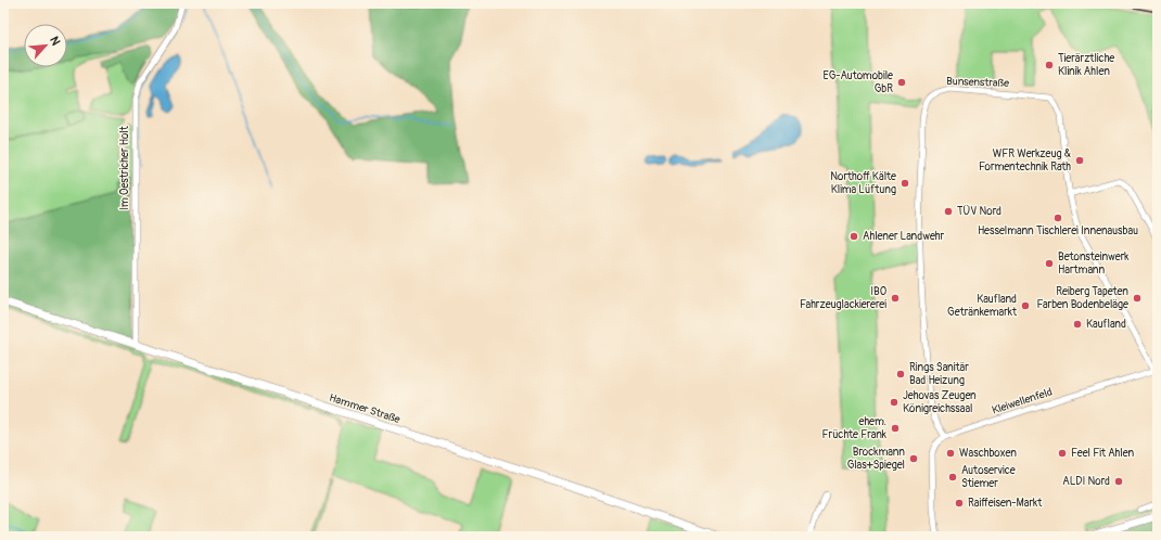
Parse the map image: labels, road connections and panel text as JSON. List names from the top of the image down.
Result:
{
  "streets": {
    "main road": ["Hammer Straße"],
    "street": ["Bunsenstraße", "Im Oestricher Holt", "Kleiwellenfeld"]
  },
  "crossings": [
    ["Bunsenstraße", "Kleiwellenfeld"],
    ["Im Oestricher Holt", "Hammer Straße"]
  ],
  "places": [
    "Tierärztliche Klinik Ahlen",
    "EG-Automobile GbR",
    "WFR Werkzeug & Formentechnik Rath",
    "Northoff Kälte Klima Lüftung",
    "TÜV Nord",
    "Hesselmann Tischlerei Innenausbau",
    "Ahlener Landwehr",
    "Betonsteinwerk Hartmann",
    "IBO Fahrzeuglackiererei",
    "Reiberg Tapeten Farben Bodenbeläge",
    "Kaufland Getränkemarkt",
    "Kaufland",
    "Rings Sanitär Bad Heizung",
    "Jehovas Zeugen Königreichssaal",
    "ehem. Früchte Frank",
    "Waschboxen",
    "Feel Fit Ahlen",
    "Brockmann Glas+Spiegel",
    "Autoservice Stiemer",
    "ALDI Nord",
    "Raiffeisen-Markt"
  ],
  "north": "top right"
}
